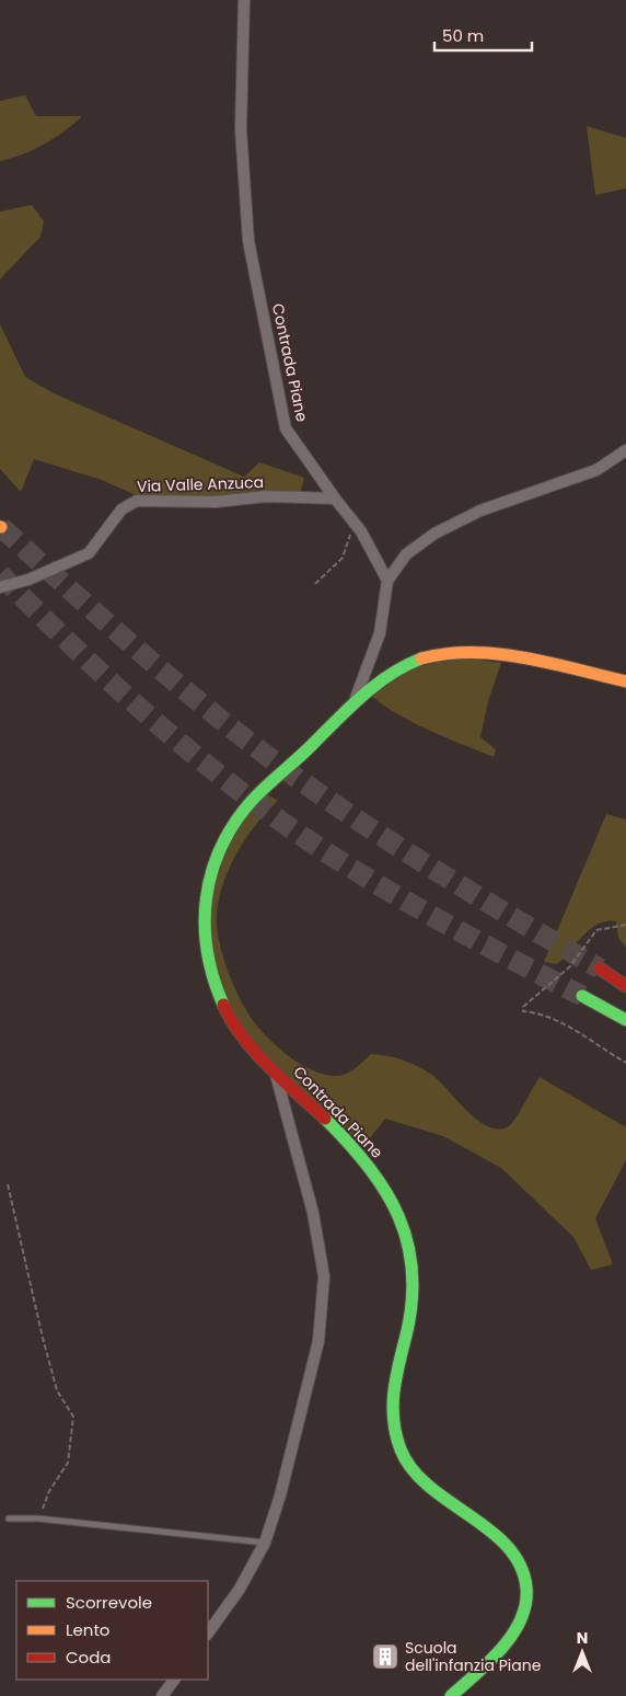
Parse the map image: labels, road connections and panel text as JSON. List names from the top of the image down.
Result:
{
  "streets": {
    "main road": ["Contrada Piane"],
    "street": ["Via Valle Anzuca"]
  },
  "crossings": [
    ["Contrada Piane", "Via Valle Anzuca"]
  ],
  "places": {
    "building": ["Scuola dell'infanzia Piane"]
  },
  "legend": ["Scorrevole", "Lento", "Coda"],
  "scale_bar": "50 m",
  "north": "top"
}
